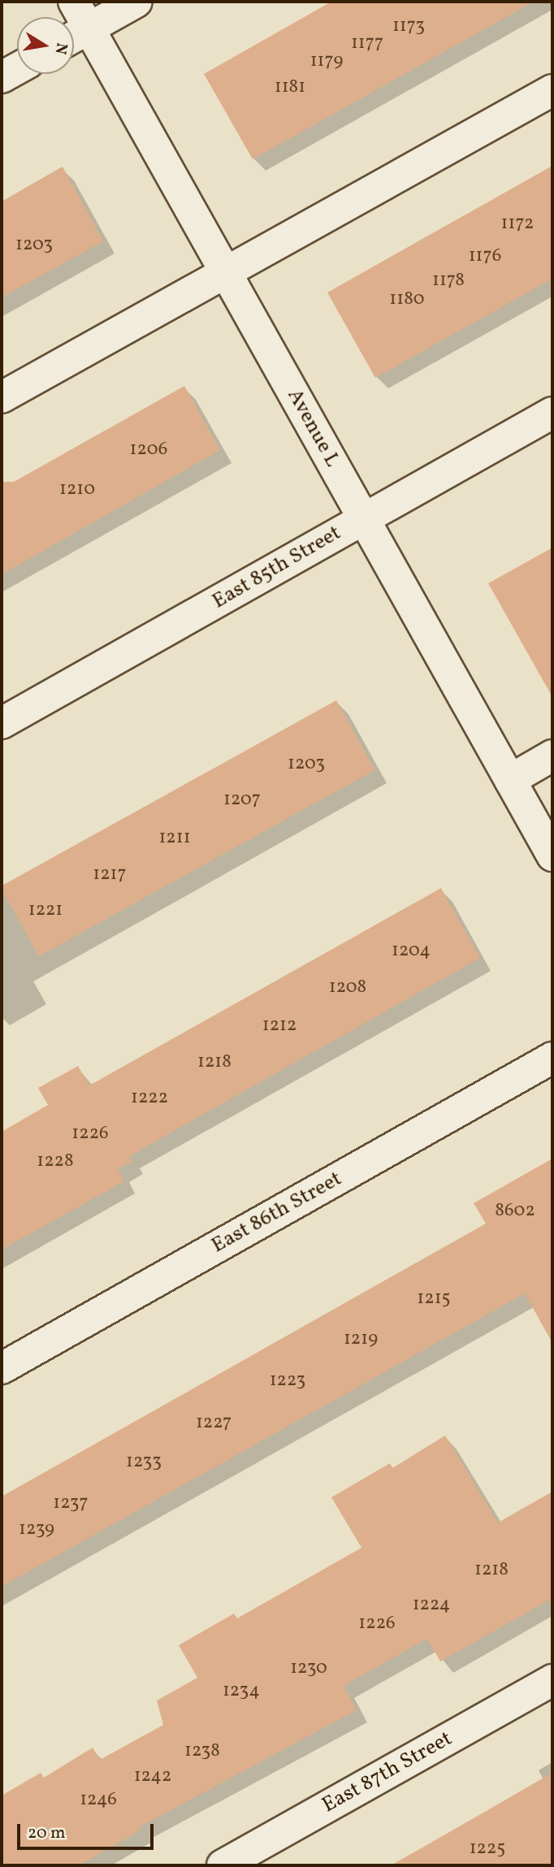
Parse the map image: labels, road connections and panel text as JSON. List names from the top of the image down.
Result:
{
  "streets": {
    "street": [
      "Avenue L",
      "East 85th Street",
      "East 86th Street",
      "East 87th Street"
    ]
  },
  "crossings": [
    ["Avenue L", "East 85th Street"]
  ],
  "house_numbers": [
    "1173",
    "1177",
    "1179",
    "1181",
    "1172",
    "1203",
    "1176",
    "1178",
    "1180",
    "1206",
    "1210",
    "1203",
    "1207",
    "1211",
    "1217",
    "1221",
    "1204",
    "1208",
    "1212",
    "1218",
    "1222",
    "1226",
    "1228",
    "8602",
    "1215",
    "1219",
    "1223",
    "1227",
    "1233",
    "1237",
    "1239",
    "1218",
    "1224",
    "1226",
    "1230",
    "1234",
    "1238",
    "1242",
    "1246",
    "1225"
  ],
  "scale_bar": "20 m",
  "north": "right"
}
